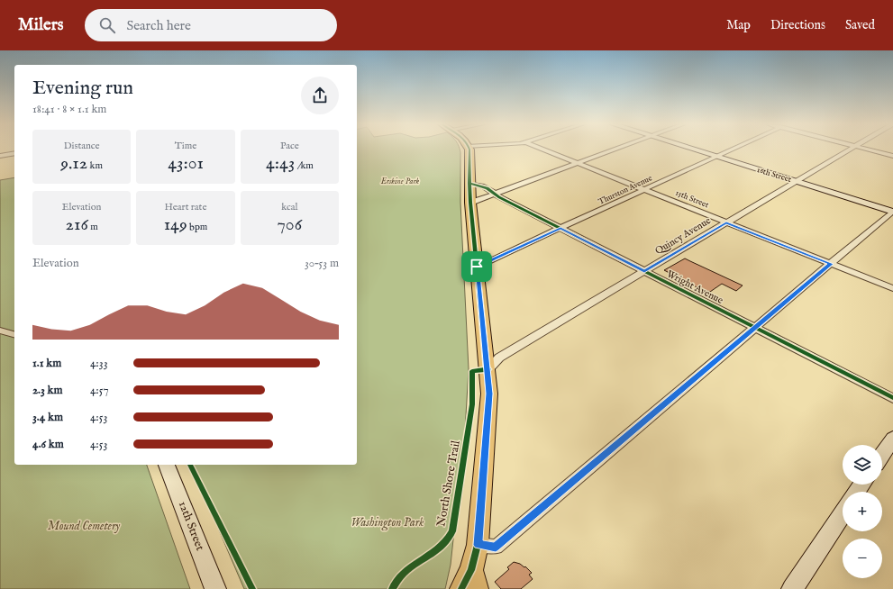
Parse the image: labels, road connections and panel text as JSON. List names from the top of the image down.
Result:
{
  "streets": {
    "street": [
      "16th Street",
      "Thurston Avenue",
      "15th Street",
      "Quincy Avenue",
      "Wright Avenue",
      "12th Street"
    ],
    "cycle path": ["North Shore Trail"]
  },
  "crossings": [
    ["16th Street", "Thurston Avenue"],
    ["16th Street", "Quincy Avenue"],
    ["Thurston Avenue", "15th Street"],
    ["Thurston Avenue", "Wright Avenue"],
    ["15th Street", "Quincy Avenue"],
    ["Quincy Avenue", "Wright Avenue"]
  ],
  "parks": ["Erskine Park", "Washington Park", "Mound Cemetery"],
  "page": {
    "header": "Milers",
    "search": "Search here",
    "nav": ["Map", "Directions", "Saved"],
    "heading": ["Evening run", "18:41 · 8 × 1.1 km"],
    "stats": [
      ["Distance", "9.12 km"],
      ["Time", "43:01"],
      ["Pace", "4:43 /km"],
      ["Elevation", "216 m"],
      ["Heart rate", "149 bpm"],
      ["kcal", "706"]
    ],
    "chart": ["Elevation", "30–53 m"],
    "list": [
      {
        "name": "1.1 km",
        "note": "4:33"
      },
      {
        "name": "2.3 km",
        "note": "4:57"
      },
      {
        "name": "3.4 km",
        "note": "4:53"
      },
      {
        "name": "4.6 km",
        "note": "4:53"
      }
    ],
    "map_buttons": ["+", "−"]
  }
}
